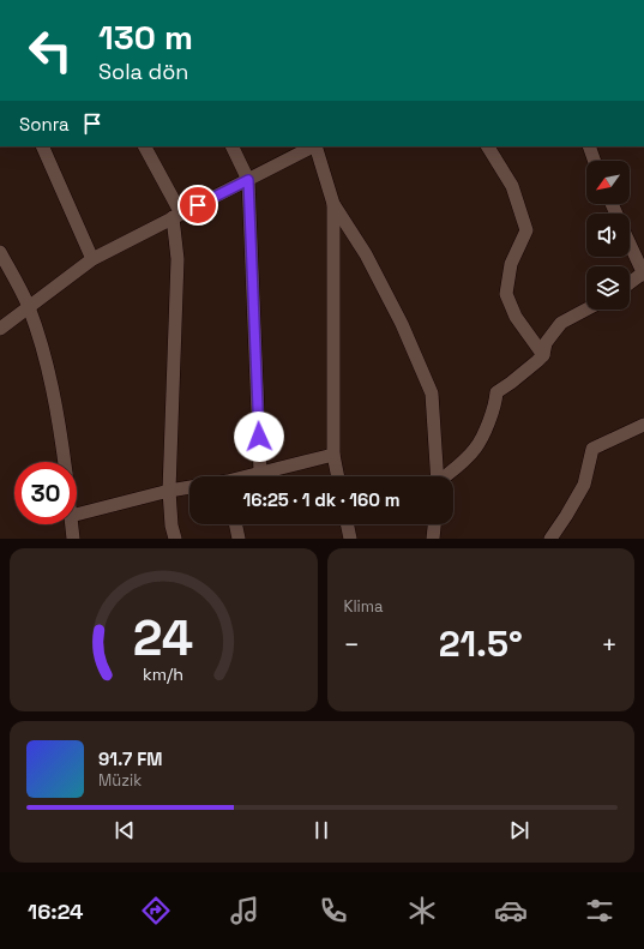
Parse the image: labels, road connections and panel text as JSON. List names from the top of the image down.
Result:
{
  "north": "bottom left",
  "page": {
    "turn": ["130 m", "Sola dön"],
    "then": "Sonra",
    "limit": "30",
    "trip": "16:25 · 1 dk · 160 m",
    "tile": "Klima",
    "heat": ["−", "21.5°", "+"],
    "song": ["91.7 FM", "Müzik"],
    "tabs": "16:24",
    "gauge": ["24", "km/h"]
  }
}
